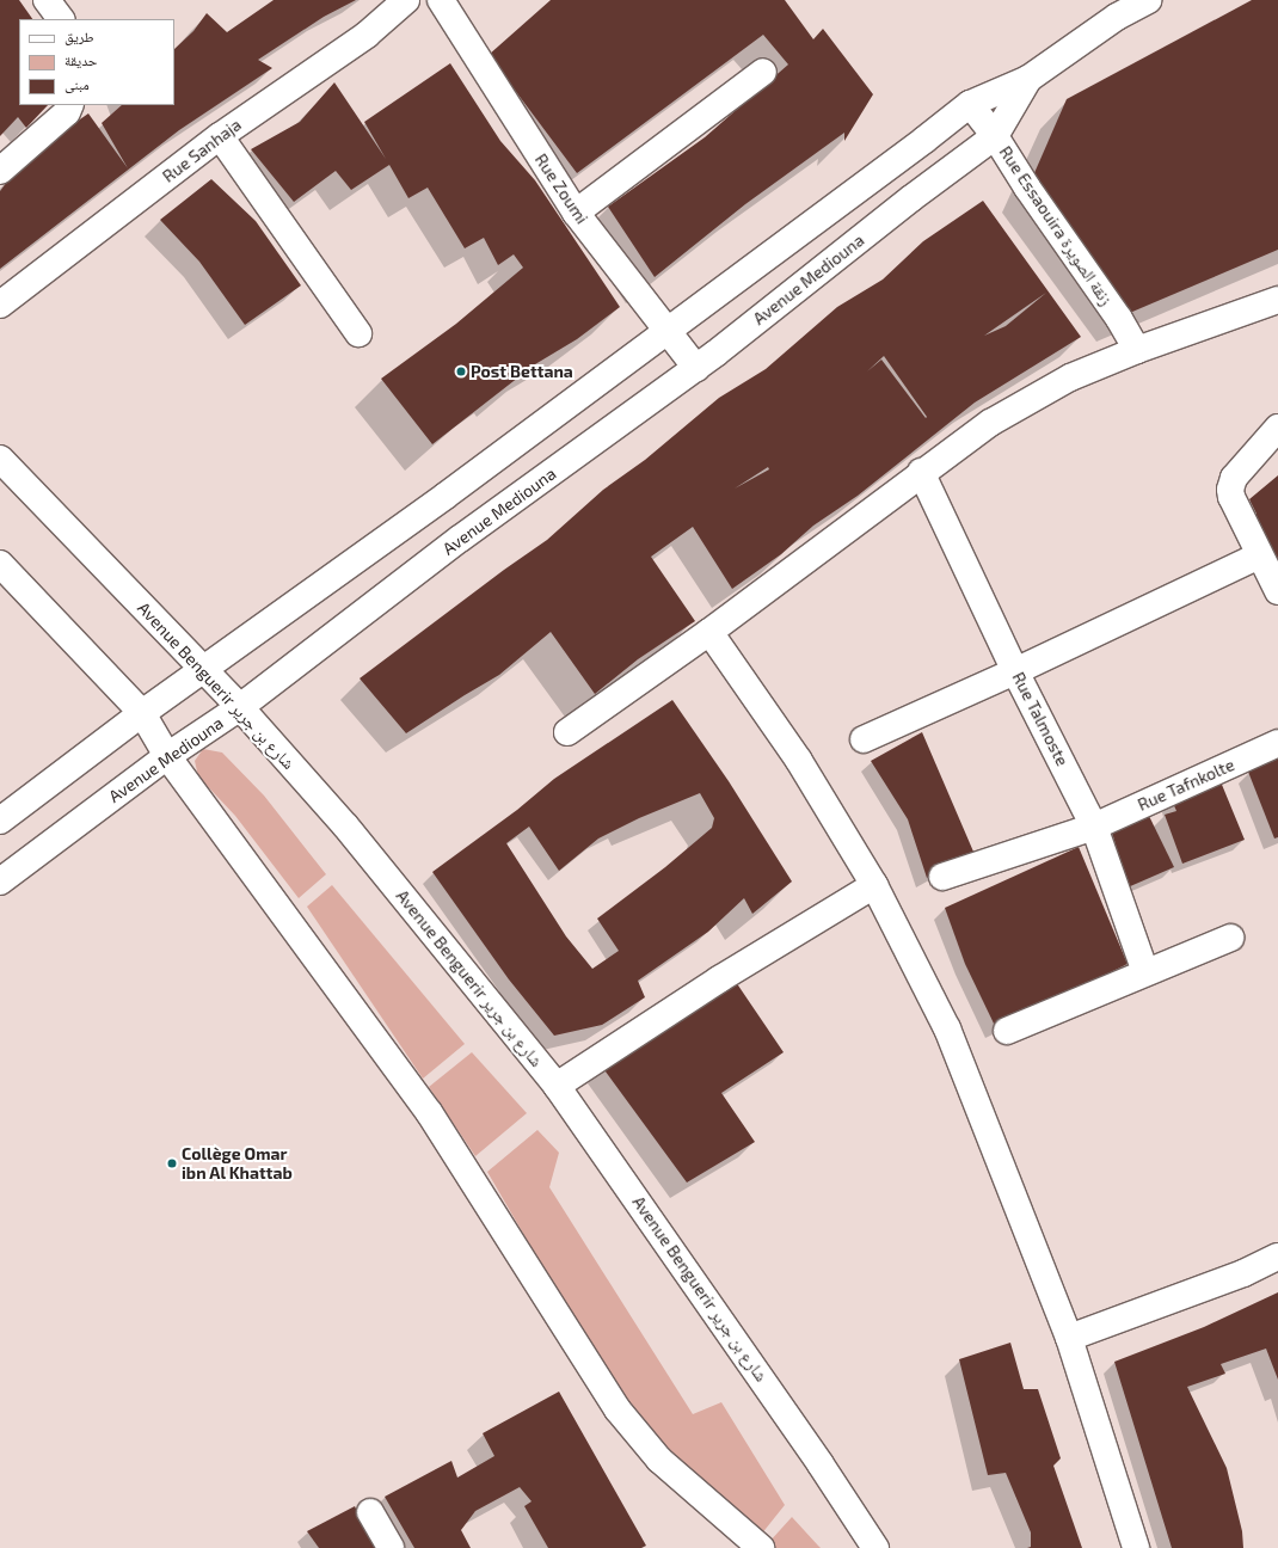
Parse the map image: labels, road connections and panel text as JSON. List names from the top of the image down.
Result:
{
  "streets": {
    "street": [
      "Rue Sanhaja",
      "Rue Zoumi",
      "Rue Essaouira زنقة الصويرة",
      "Avenue Mediouna",
      "Avenue Benguerir شارع بن جرير",
      "Rue Talmoste",
      "Rue Tafnkolte"
    ]
  },
  "crossings": [
    ["Rue Zoumi", "Avenue Mediouna"],
    ["Rue Essaouira زنقة الصويرة", "Avenue Mediouna"],
    ["Avenue Mediouna", "Avenue Benguerir شارع بن جرير"],
    ["Rue Talmoste", "Rue Tafnkolte"]
  ],
  "places": ["Post Bettana", "Collège Omar ibn Al Khattab"],
  "legend": ["طريق", "حديقة", "مبنى"]
}
